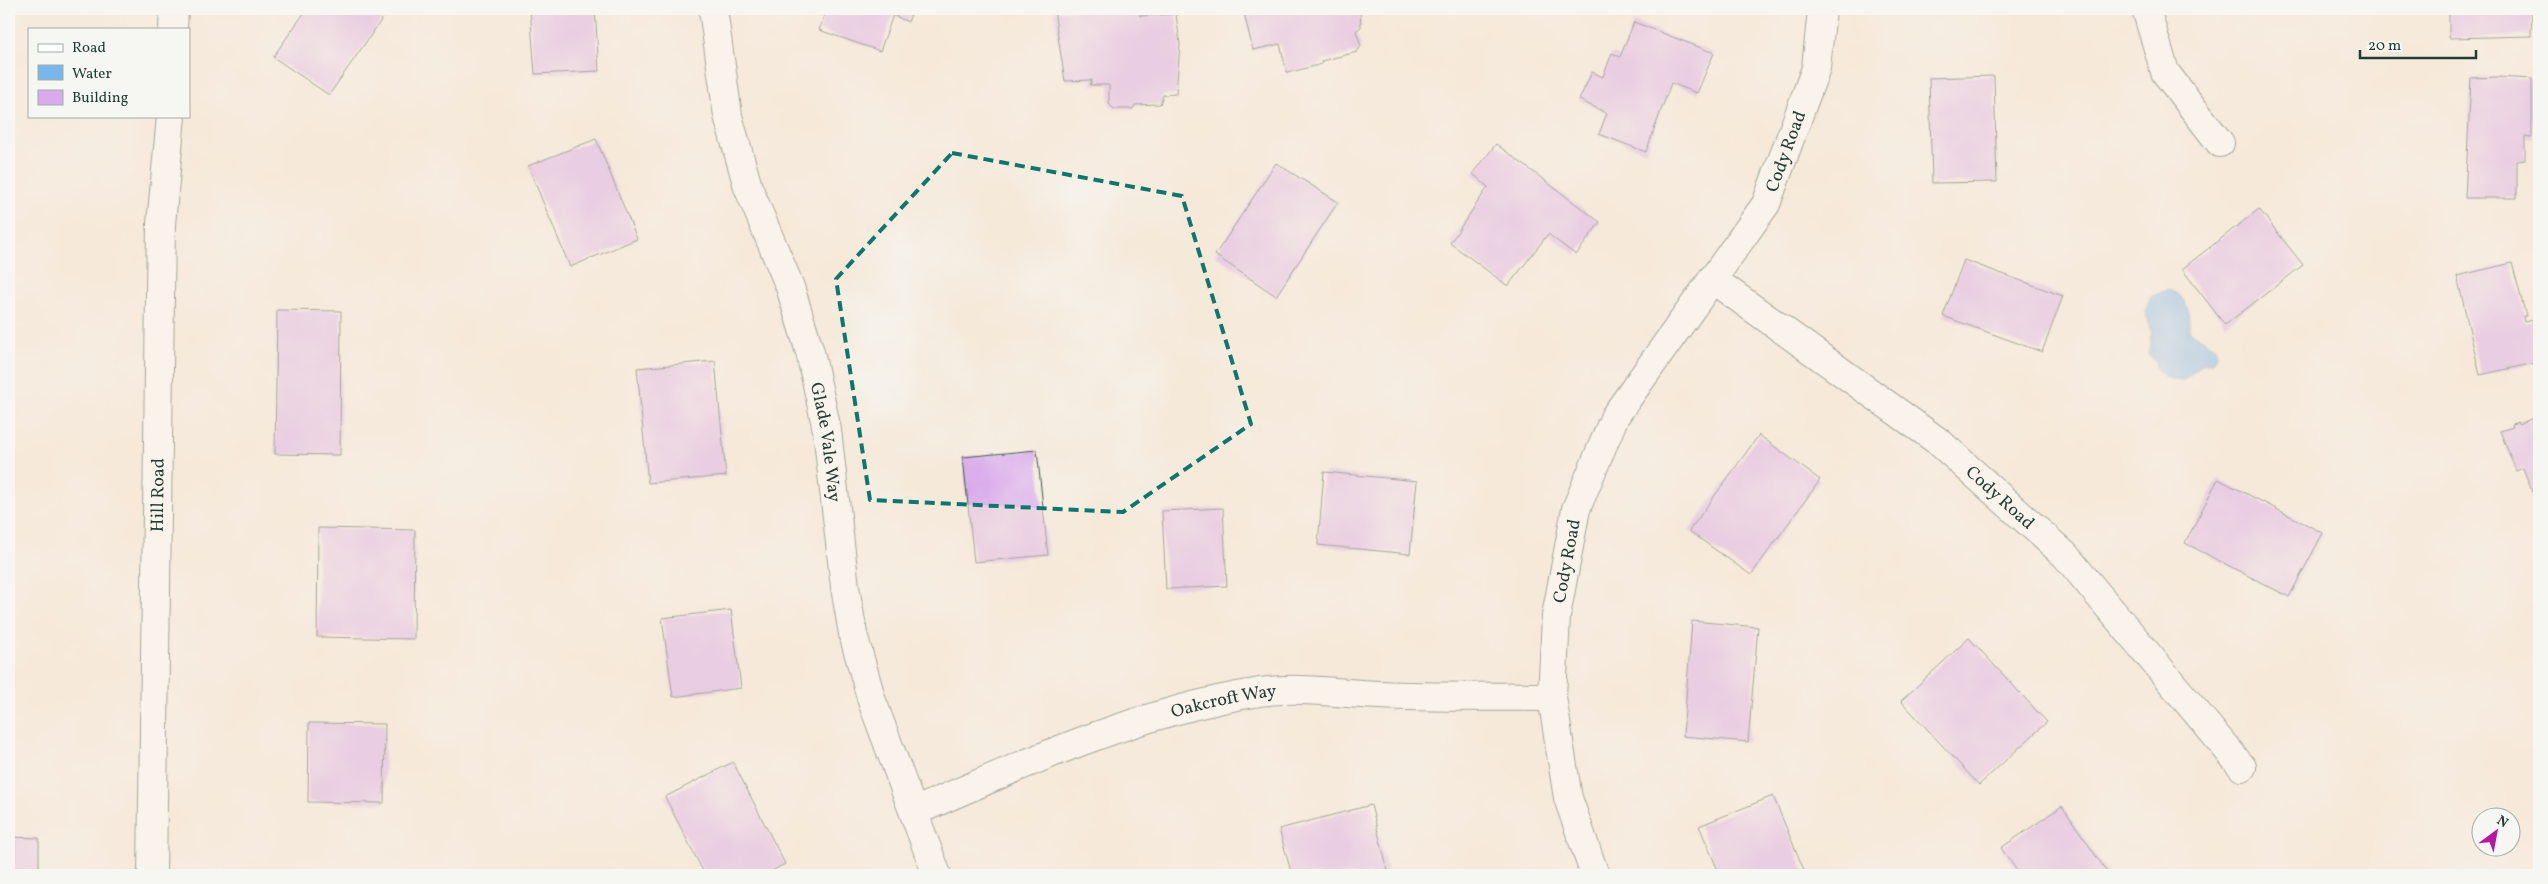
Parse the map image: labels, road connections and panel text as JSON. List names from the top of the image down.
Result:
{
  "streets": {
    "street": [
      "Cody Road",
      "Glade Vale Way",
      "Hill Road",
      "Oakcroft Way"
    ]
  },
  "crossings": [
    ["Cody Road", "Oakcroft Way"],
    ["Glade Vale Way", "Oakcroft Way"]
  ],
  "legend": ["Road", "Water", "Building"],
  "scale_bar": "20 m",
  "north": "top right"
}
